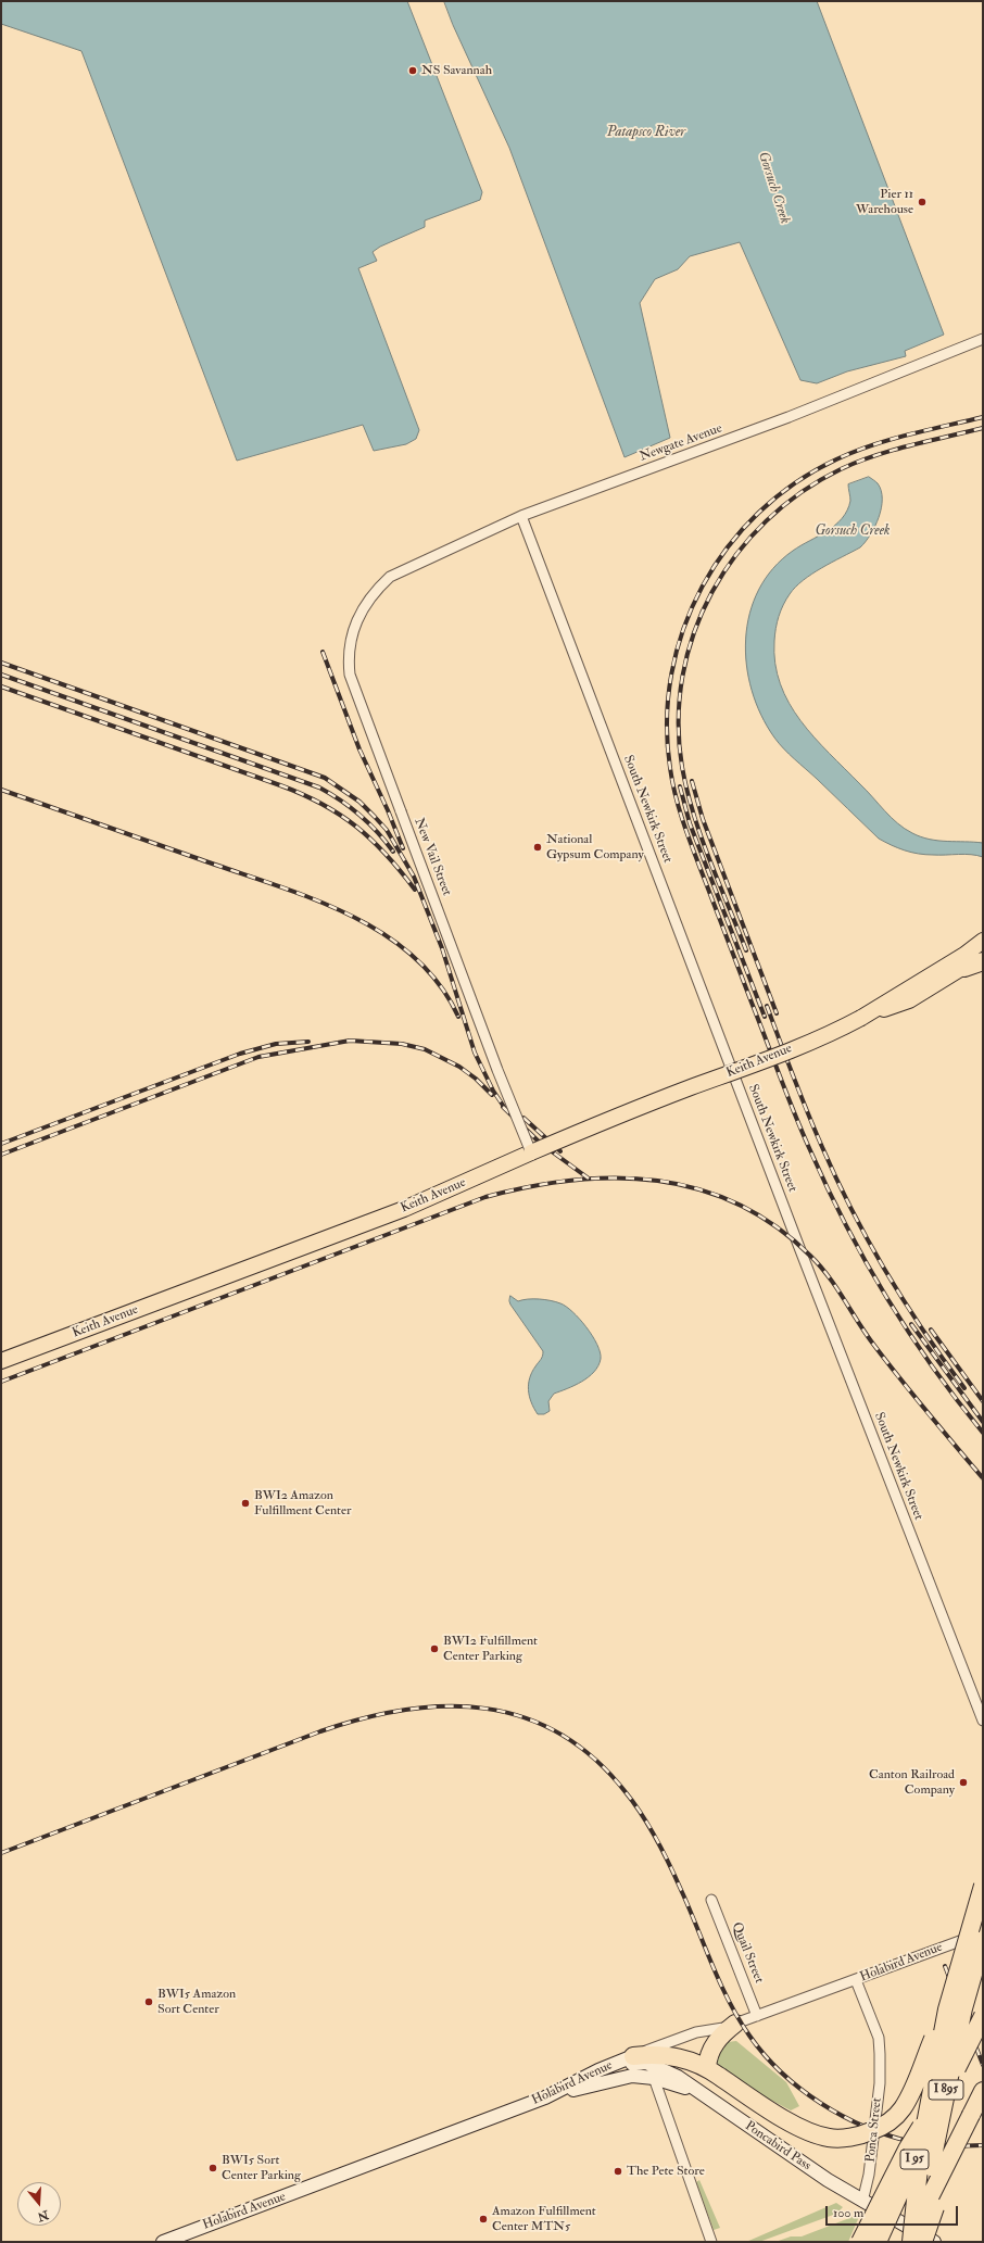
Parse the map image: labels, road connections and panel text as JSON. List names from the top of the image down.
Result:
{
  "streets": {
    "highway": ["I 895", "I 95"],
    "main road": ["Keith Avenue", "Holabird Avenue", "Poncabird Pass"],
    "street": [
      "Newgate Avenue",
      "South Newkirk Street",
      "New Vail Street",
      "Quail Street",
      "Ponca Street"
    ]
  },
  "crossings": [
    ["Newgate Avenue", "South Newkirk Street"],
    ["Newgate Avenue", "New Vail Street"],
    ["South Newkirk Street", "Keith Avenue"],
    ["New Vail Street", "Keith Avenue"],
    ["Quail Street", "Holabird Avenue"],
    ["Holabird Avenue", "Ponca Street"],
    ["Holabird Avenue", "Poncabird Pass"],
    ["I 895", "I 95"],
    ["Ponca Street", "Poncabird Pass"]
  ],
  "water": ["Patapsco River", "Gorsuch Creek"],
  "places": [
    "NS Savannah",
    "Pier 11 Warehouse",
    "National Gypsum Company",
    "BWI2 Amazon Fulfillment Center",
    "BWI2 Fulfillment Center Parking",
    "Canton Railroad Company",
    "BWI5 Amazon Sort Center",
    "BWI5 Sort Center Parking",
    "The Pete Store",
    "Amazon Fulfillment Center MTN5"
  ],
  "scale_bar": "100 m",
  "north": "bottom"
}
